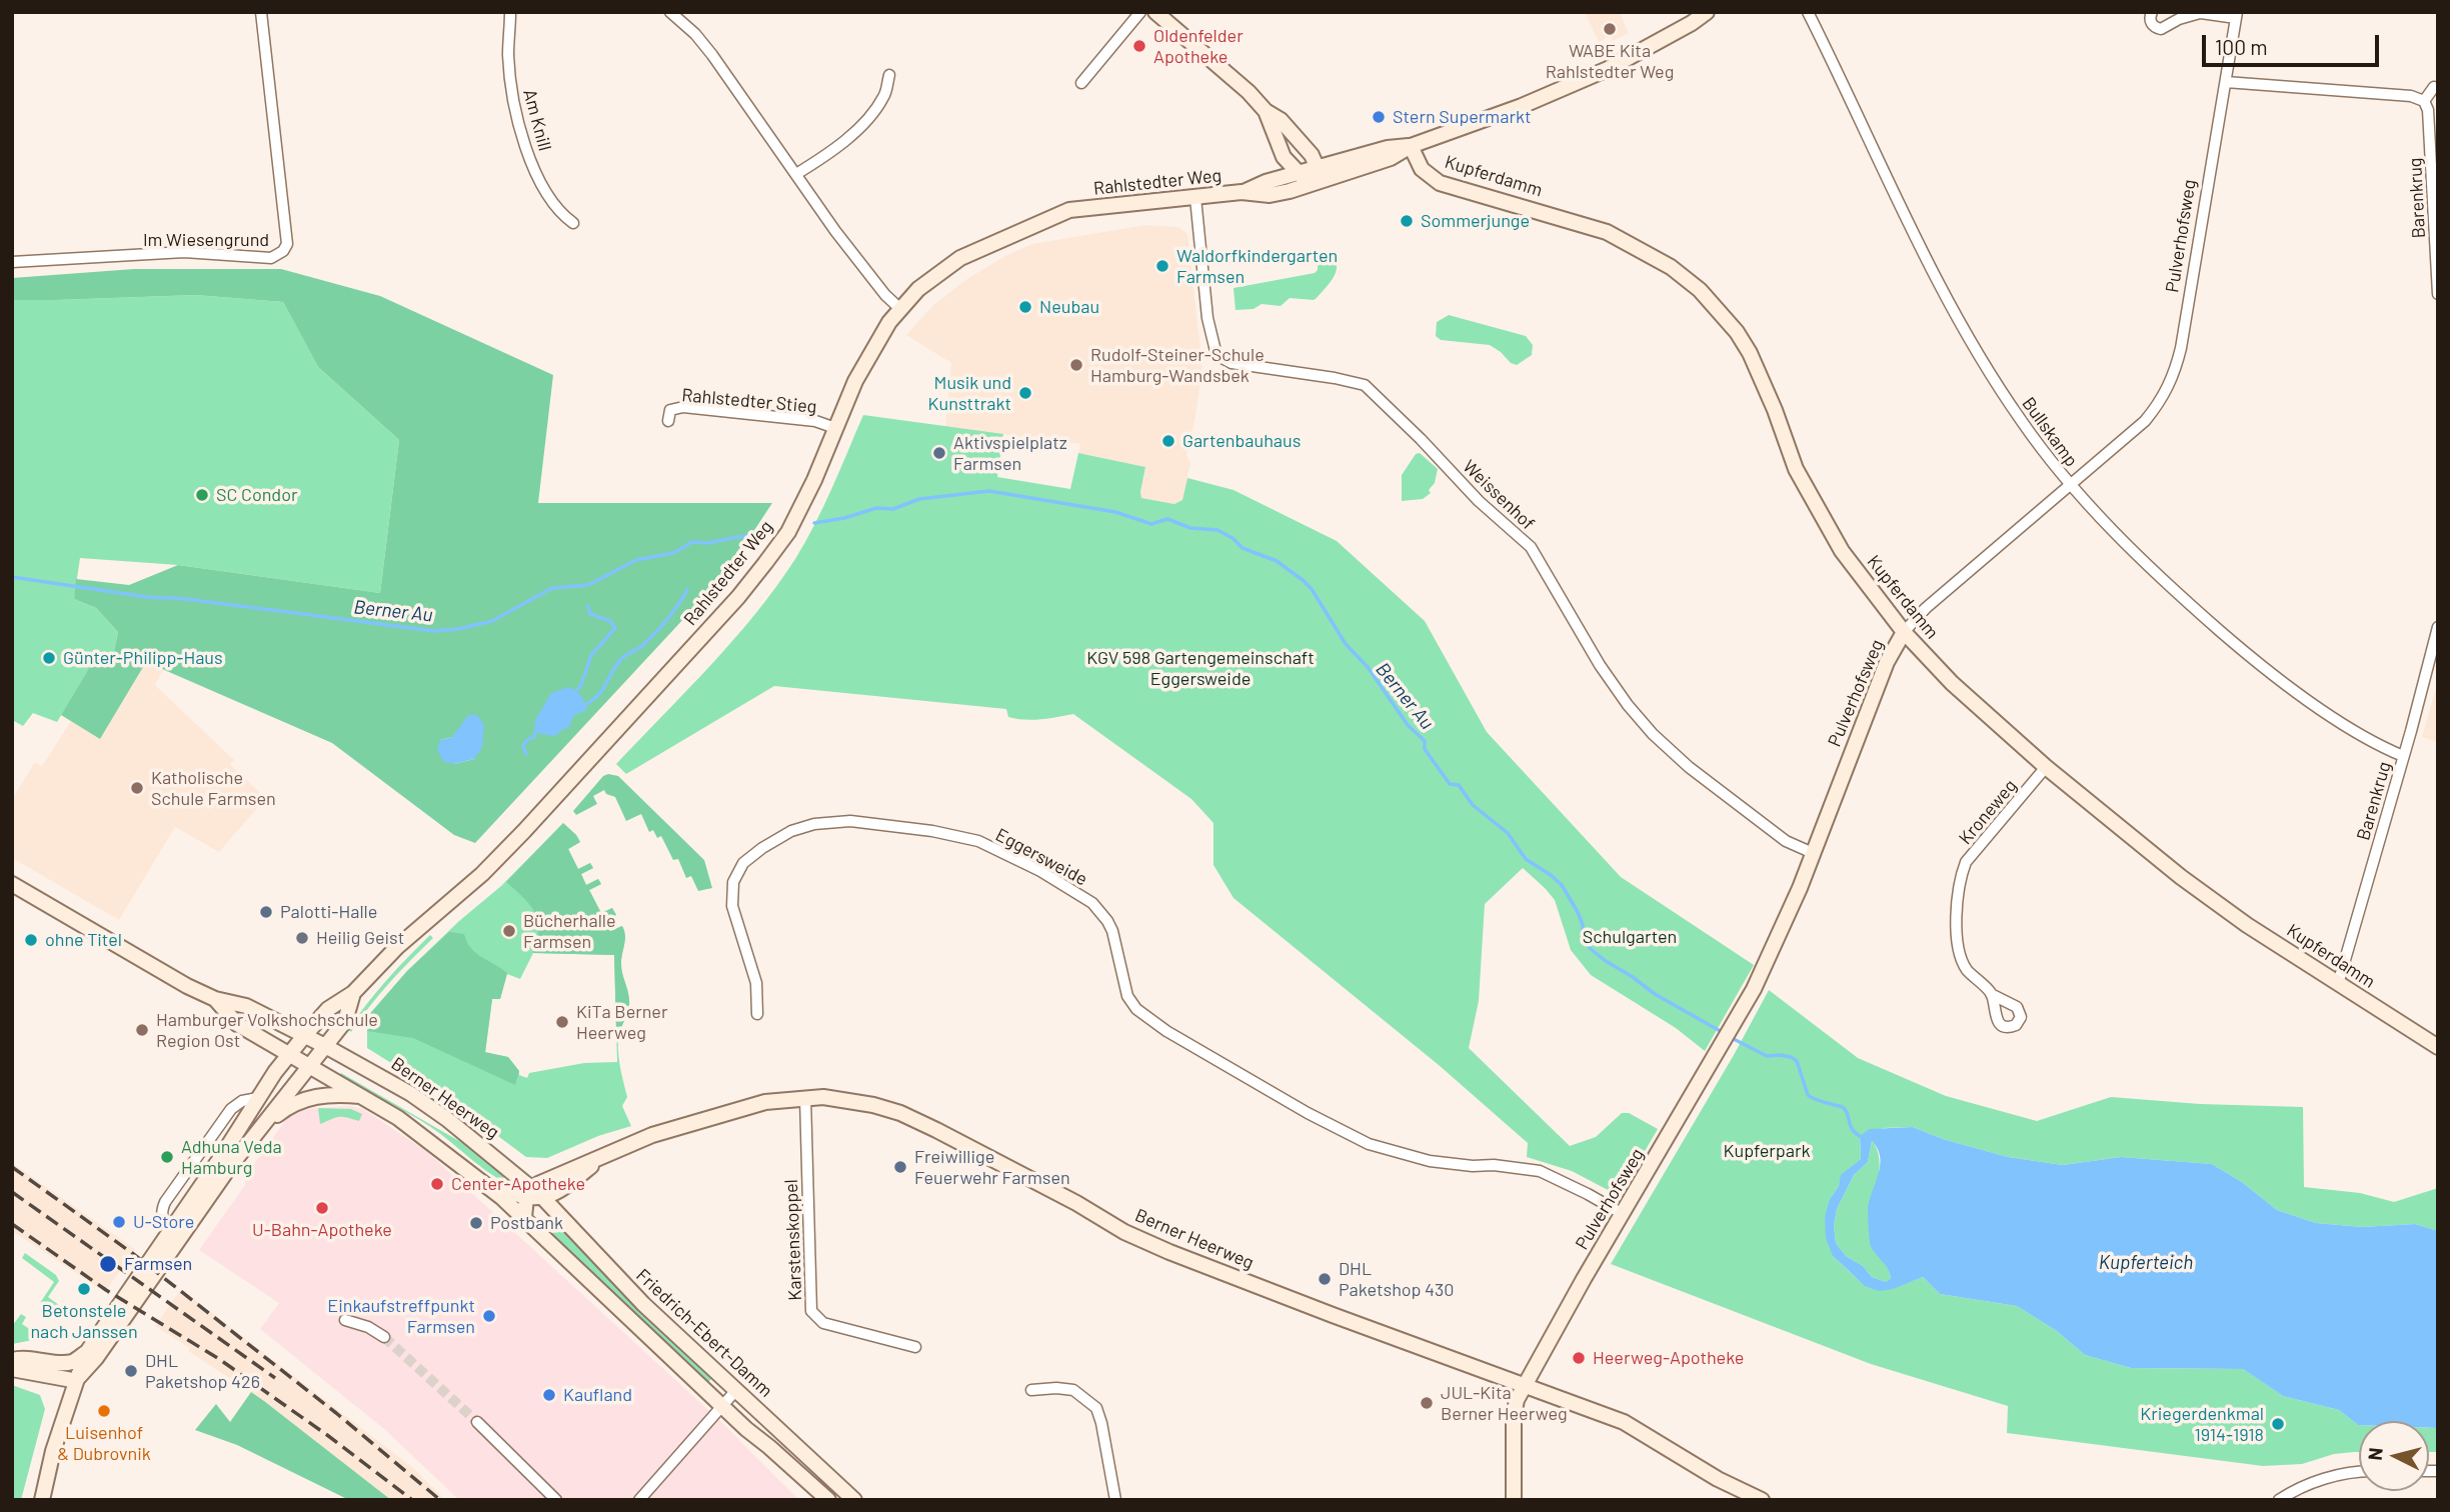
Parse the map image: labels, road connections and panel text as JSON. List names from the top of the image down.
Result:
{
  "streets": {
    "main road": [
      "Kupferdamm",
      "Rahlstedter Weg",
      "Pulverhofsweg",
      "Berner Heerweg",
      "Friedrich-Ebert-Damm"
    ],
    "street": [
      "Am Knill",
      "Barenkrug",
      "Im Wiesengrund",
      "Rahlstedter Stieg",
      "Bullskamp",
      "Weissenhof",
      "Kroneweg",
      "Eggersweide",
      "Karstenskoppel"
    ]
  },
  "crossings": [
    ["Kupferdamm", "Rahlstedter Weg"],
    ["Kupferdamm", "Barenkrug"],
    ["Kupferdamm", "Pulverhofsweg"],
    ["Kupferdamm", "Kroneweg"],
    ["Rahlstedter Weg", "Rahlstedter Stieg"],
    ["Rahlstedter Weg", "Weissenhof"],
    ["Rahlstedter Weg", "Berner Heerweg"],
    ["Barenkrug", "Bullskamp"],
    ["Pulverhofsweg", "Bullskamp"],
    ["Pulverhofsweg", "Weissenhof"],
    ["Pulverhofsweg", "Eggersweide"],
    ["Pulverhofsweg", "Berner Heerweg"],
    ["Berner Heerweg", "Karstenskoppel"],
    ["Berner Heerweg", "Friedrich-Ebert-Damm"]
  ],
  "water": ["Berner Au", "Kupferteich"],
  "parks": ["KGV 598 Gartengemeinschaft Eggersweide", "Schulgarten", "Kupferpark"],
  "places": [
    "WABE Kita Rahlstedter Weg",
    "Oldenfelder Apotheke",
    "Stern Supermarkt",
    "Sommerjunge",
    "Waldorfkindergarten Farmsen",
    "Neubau",
    "Rudolf-Steiner-Schule Hamburg-Wandsbek",
    "Musik und Kunsttrakt",
    "Gartenbauhaus",
    "Aktivspielplatz Farmsen",
    "SC Condor",
    "Günter-Philipp-Haus",
    "Katholische Schule Farmsen",
    "Palotti-Halle",
    "Bücherhalle Farmsen",
    "Heilig Geist",
    "ohne Titel",
    "KiTa Berner Heerweg",
    "Hamburger Volkshochschule Region Ost",
    "Adhuna Veda Hamburg",
    "Freiwillige Feuerwehr Farmsen",
    "Center-Apotheke",
    "U-Bahn-Apotheke",
    "U-Store",
    "Postbank",
    "Farmsen",
    "DHL Paketshop 430",
    "Betonstele nach Janssen",
    "Einkaufstreffpunkt Farmsen",
    "Heerweg-Apotheke",
    "DHL Paketshop 426",
    "Kaufland",
    "JUL-Kita Berner Heerweg",
    "Luisenhof & Dubrovnik",
    "Kriegerdenkmal 1914-1918"
  ],
  "scale_bar": "100 m",
  "north": "left"
}
